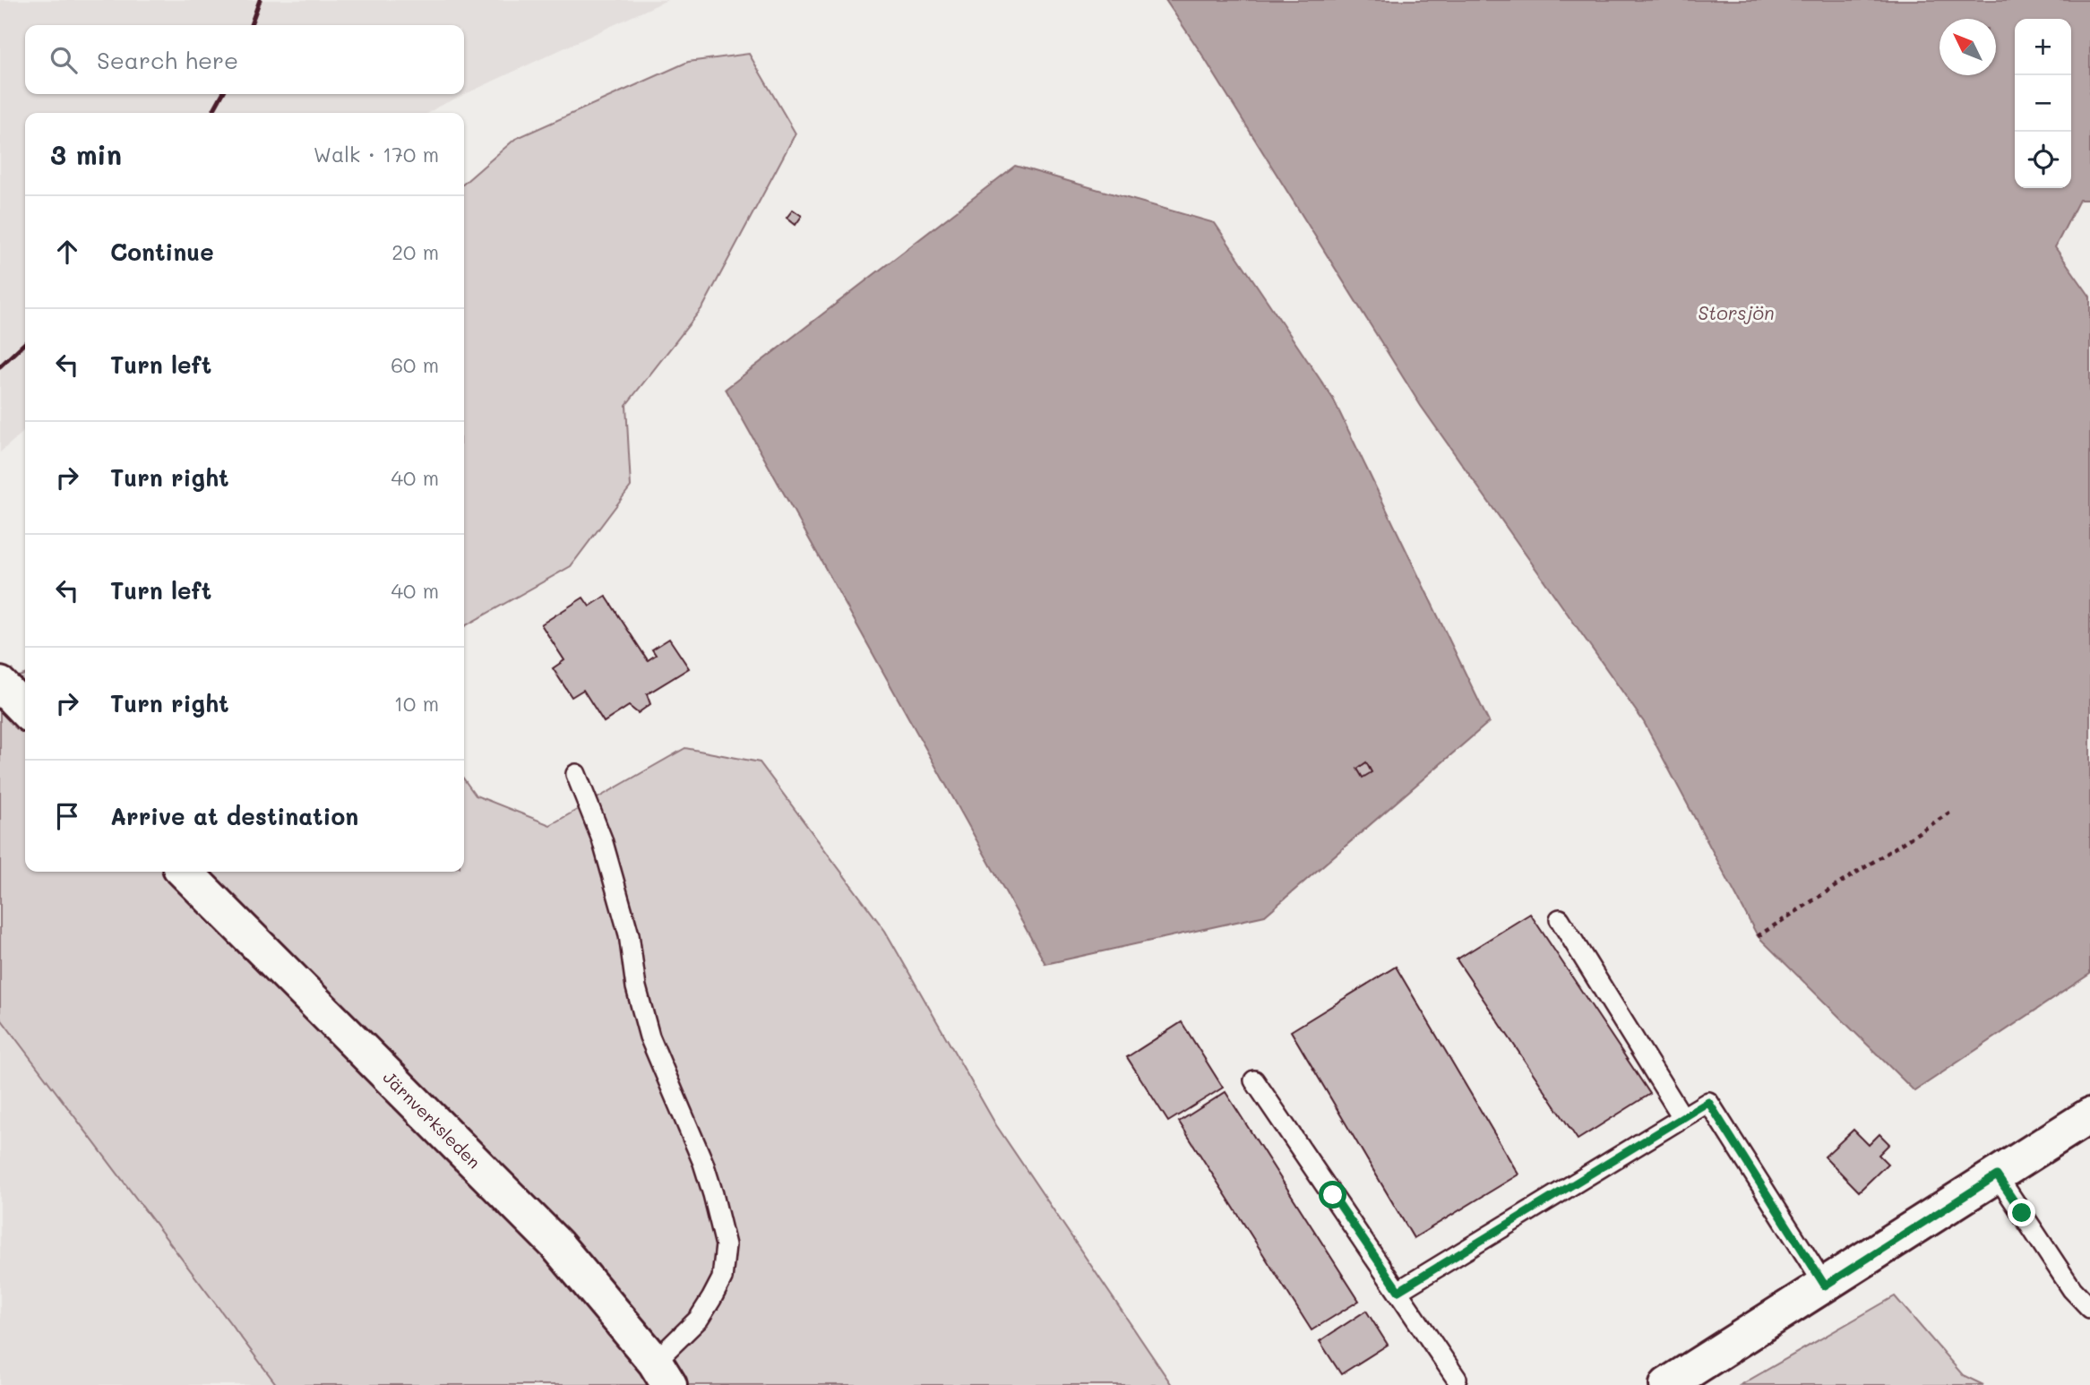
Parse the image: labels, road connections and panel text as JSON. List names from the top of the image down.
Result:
{
  "streets": {
    "street": ["Järnverksleden"]
  },
  "water": ["Storsjön"],
  "north": "top left",
  "page": {
    "map_buttons": ["+", "−"],
    "search": "Search here",
    "heading": ["3 min", "Walk · 170 m"],
    "list": [
      ["Continue", "20 m"],
      ["Turn left", "60 m"],
      ["Turn right", "40 m"],
      ["Turn left", "40 m"],
      ["Turn right", "10 m"],
      "Arrive at destination"
    ]
  }
}
